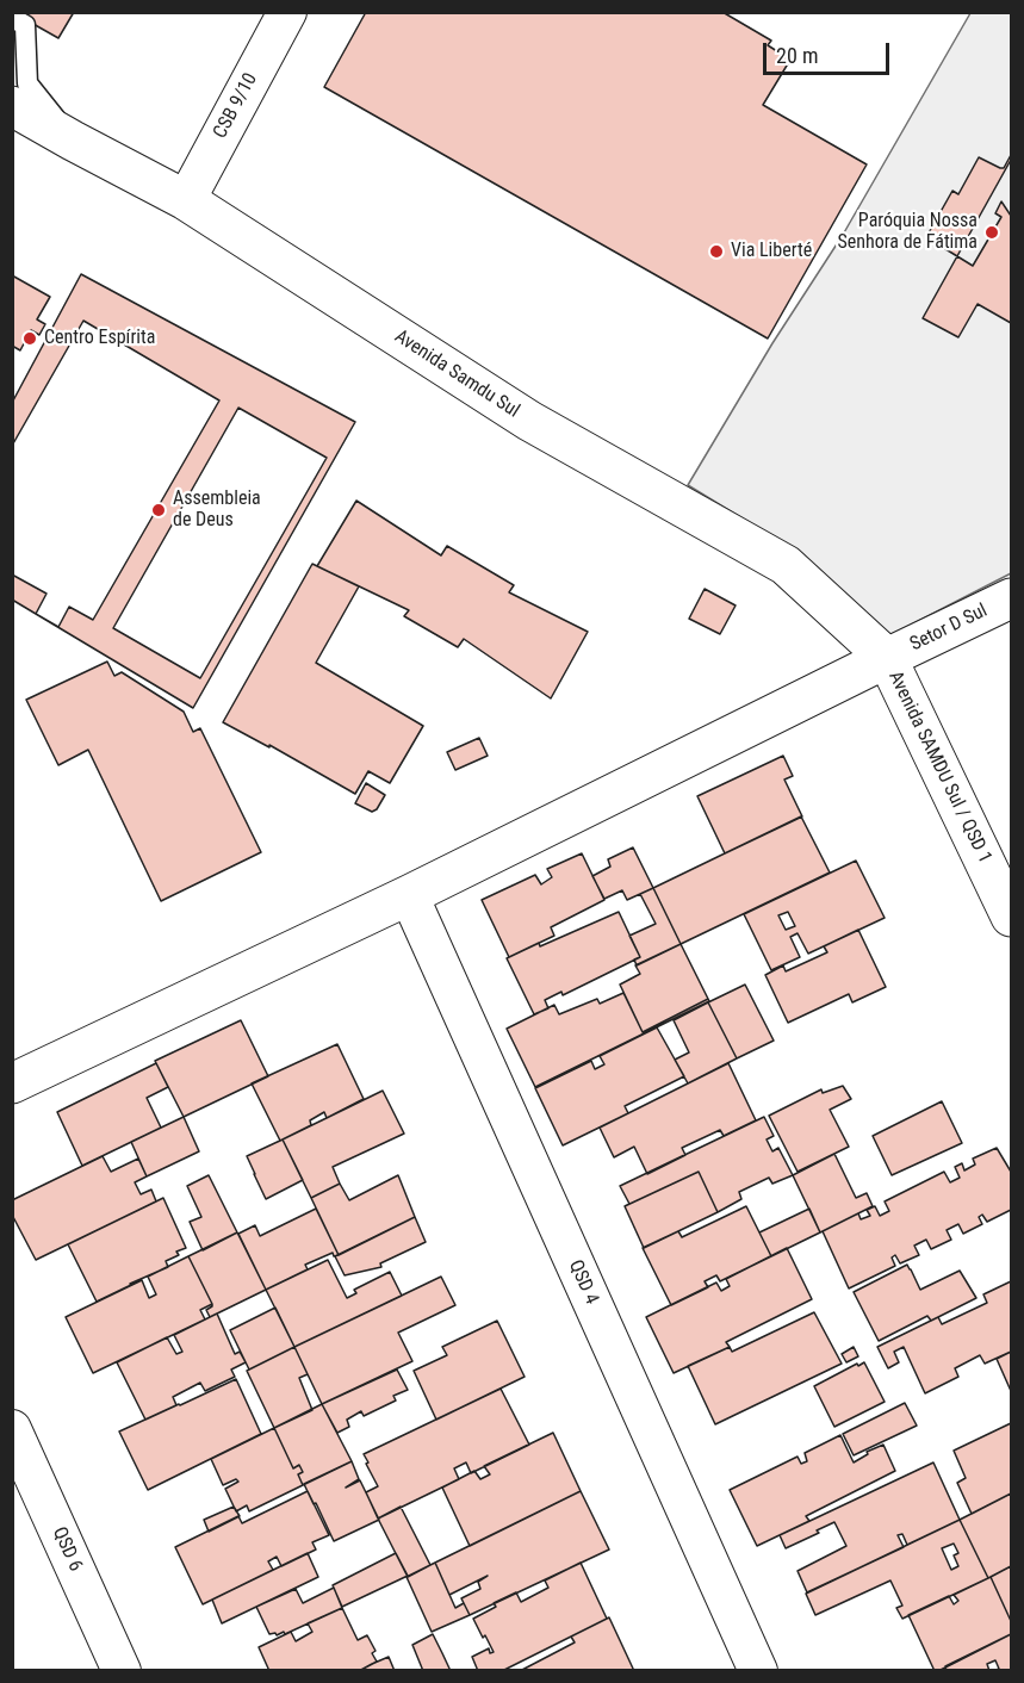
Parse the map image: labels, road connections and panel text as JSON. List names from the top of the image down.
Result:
{
  "streets": {
    "street": [
      "CSB 9/10",
      "Avenida Samdu Sul",
      "Setor D Sul",
      "Avenida SAMDU Sul / QSD 1",
      "QSD 4",
      "QSD 6"
    ]
  },
  "crossings": [
    ["CSB 9/10", "Avenida Samdu Sul"],
    ["Avenida Samdu Sul", "Setor D Sul"],
    ["Avenida Samdu Sul", "Avenida SAMDU Sul / QSD 1"],
    ["Setor D Sul", "Avenida SAMDU Sul / QSD 1"],
    ["Setor D Sul", "QSD 4"]
  ],
  "places": [
    "Paróquia Nossa Senhora de Fátima",
    "Via Liberté",
    "Centro Espírita",
    "Assembleia de Deus"
  ],
  "scale_bar": "20 m"
}
